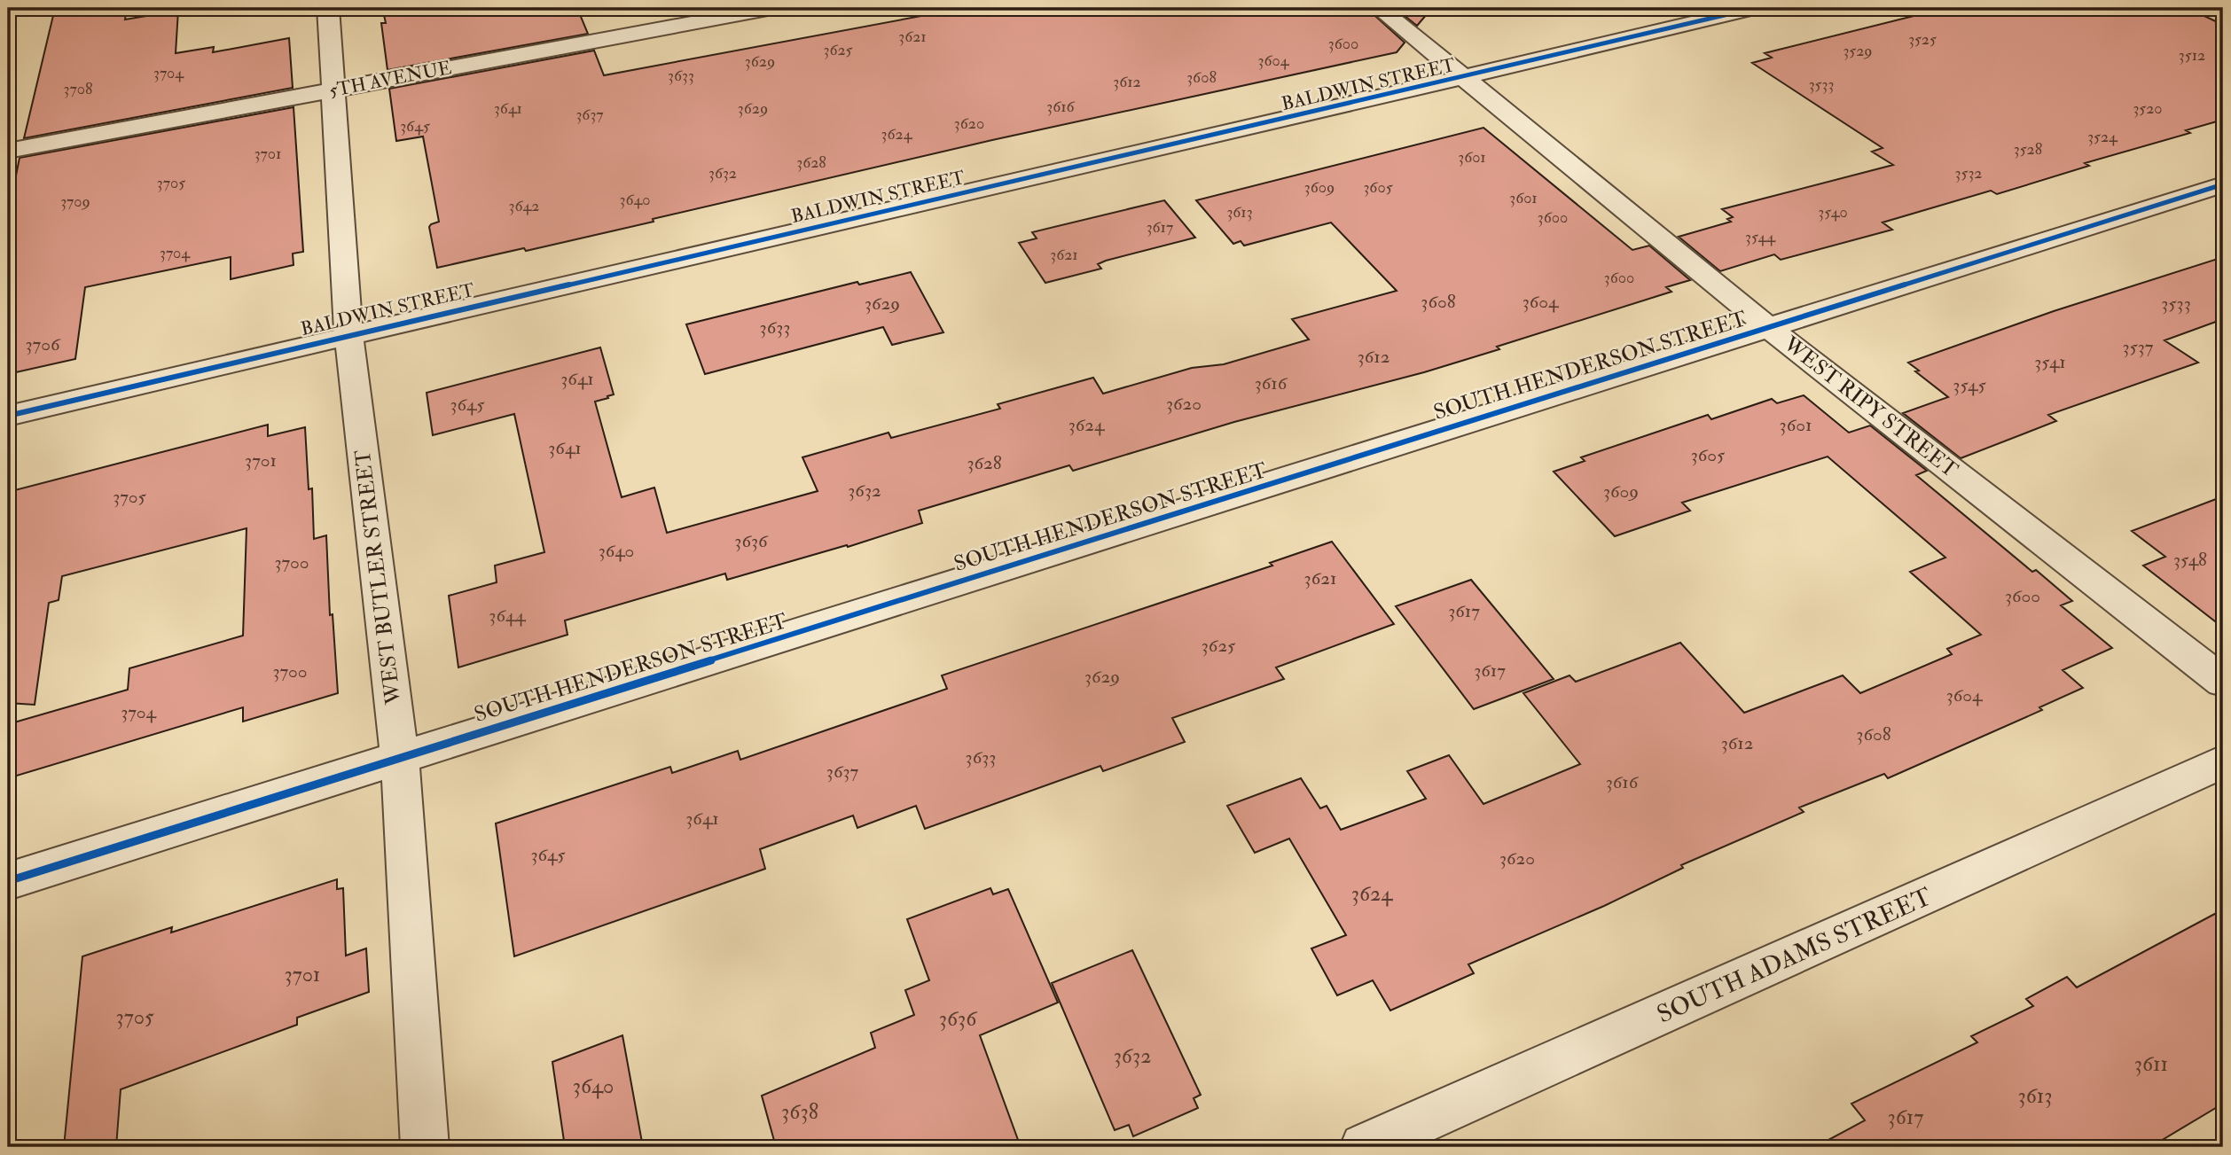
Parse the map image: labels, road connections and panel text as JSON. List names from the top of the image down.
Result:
{
  "streets": {
    "street": [
      "5TH AVENUE",
      "BALDWIN STREET",
      "SOUTH HENDERSON STREET",
      "WEST RIPY STREET",
      "WEST BUTLER STREET",
      "SOUTH ADAMS STREET"
    ]
  },
  "crossings": [
    ["5TH AVENUE", "WEST BUTLER STREET"],
    ["BALDWIN STREET", "WEST RIPY STREET"],
    ["BALDWIN STREET", "WEST BUTLER STREET"],
    ["SOUTH HENDERSON STREET", "WEST RIPY STREET"],
    ["SOUTH HENDERSON STREET", "WEST BUTLER STREET"]
  ],
  "house_numbers": [
    "3621",
    "3525",
    "3600",
    "3625",
    "3529",
    "3512",
    "3604",
    "3629",
    "3704",
    "3633",
    "3608",
    "3612",
    "3533",
    "3708",
    "3616",
    "3641",
    "3629",
    "3520",
    "3637",
    "3620",
    "3645",
    "3624",
    "3524",
    "3528",
    "3701",
    "3601",
    "3628",
    "3632",
    "3532",
    "3705",
    "3609",
    "3605",
    "3601",
    "3640",
    "3709",
    "3642",
    "3613",
    "3540",
    "3600",
    "3617",
    "3544",
    "3704",
    "3621",
    "3600",
    "3608",
    "3604",
    "3629",
    "3533",
    "3633",
    "3706",
    "3537",
    "3612",
    "3541",
    "3641",
    "3616",
    "3545",
    "3620",
    "3645",
    "3624",
    "3601",
    "3641",
    "3605",
    "3701",
    "3628",
    "3632",
    "3609",
    "3705",
    "3636",
    "3640",
    "3548",
    "3700",
    "3621",
    "3600",
    "3617",
    "3644",
    "3625",
    "3617",
    "3700",
    "3629",
    "3604",
    "3704",
    "3608",
    "3612",
    "3633",
    "3637",
    "3616",
    "3641",
    "3645",
    "3620",
    "3624",
    "3701",
    "3705",
    "3636",
    "3632",
    "3611",
    "3640",
    "3613",
    "3638",
    "3617"
  ]
}
